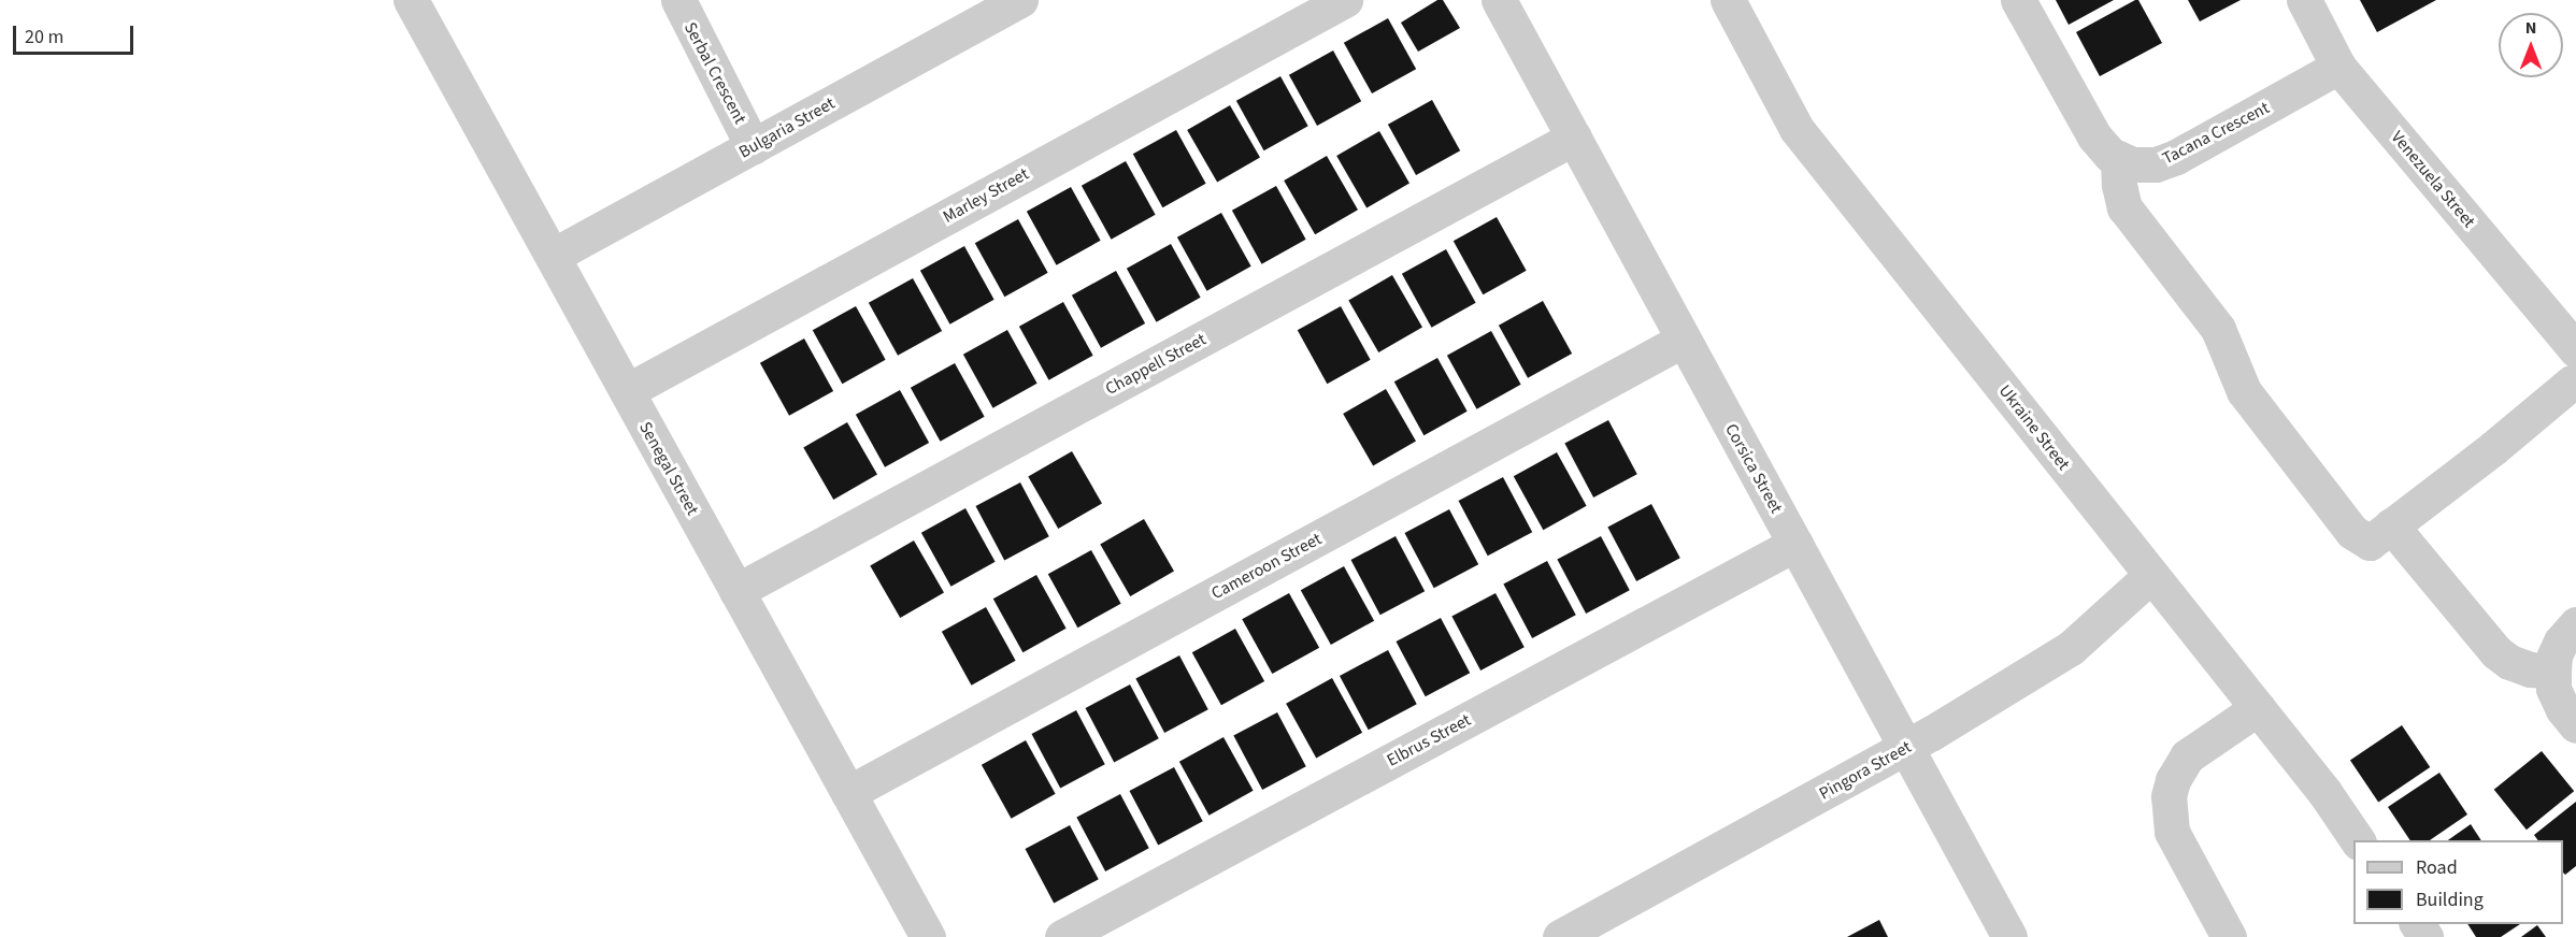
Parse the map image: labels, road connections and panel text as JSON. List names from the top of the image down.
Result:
{
  "streets": {
    "street": [
      "Serbal Crescent",
      "Bulgaria Street",
      "Tacana Crescent",
      "Venezuela Street",
      "Marley Street",
      "Chappell Street",
      "Ukraine Street",
      "Senegal Street",
      "Corsica Street",
      "Cameroon Street",
      "Elbrus Street",
      "Pingora Street"
    ]
  },
  "crossings": [
    ["Serbal Crescent", "Bulgaria Street"],
    ["Bulgaria Street", "Senegal Street"],
    ["Tacana Crescent", "Venezuela Street"],
    ["Marley Street", "Senegal Street"],
    ["Chappell Street", "Senegal Street"],
    ["Chappell Street", "Corsica Street"],
    ["Ukraine Street", "Pingora Street"],
    ["Senegal Street", "Cameroon Street"],
    ["Corsica Street", "Cameroon Street"],
    ["Corsica Street", "Elbrus Street"],
    ["Corsica Street", "Pingora Street"]
  ],
  "legend": ["Road", "Building"],
  "scale_bar": "20 m",
  "north": "top"
}
